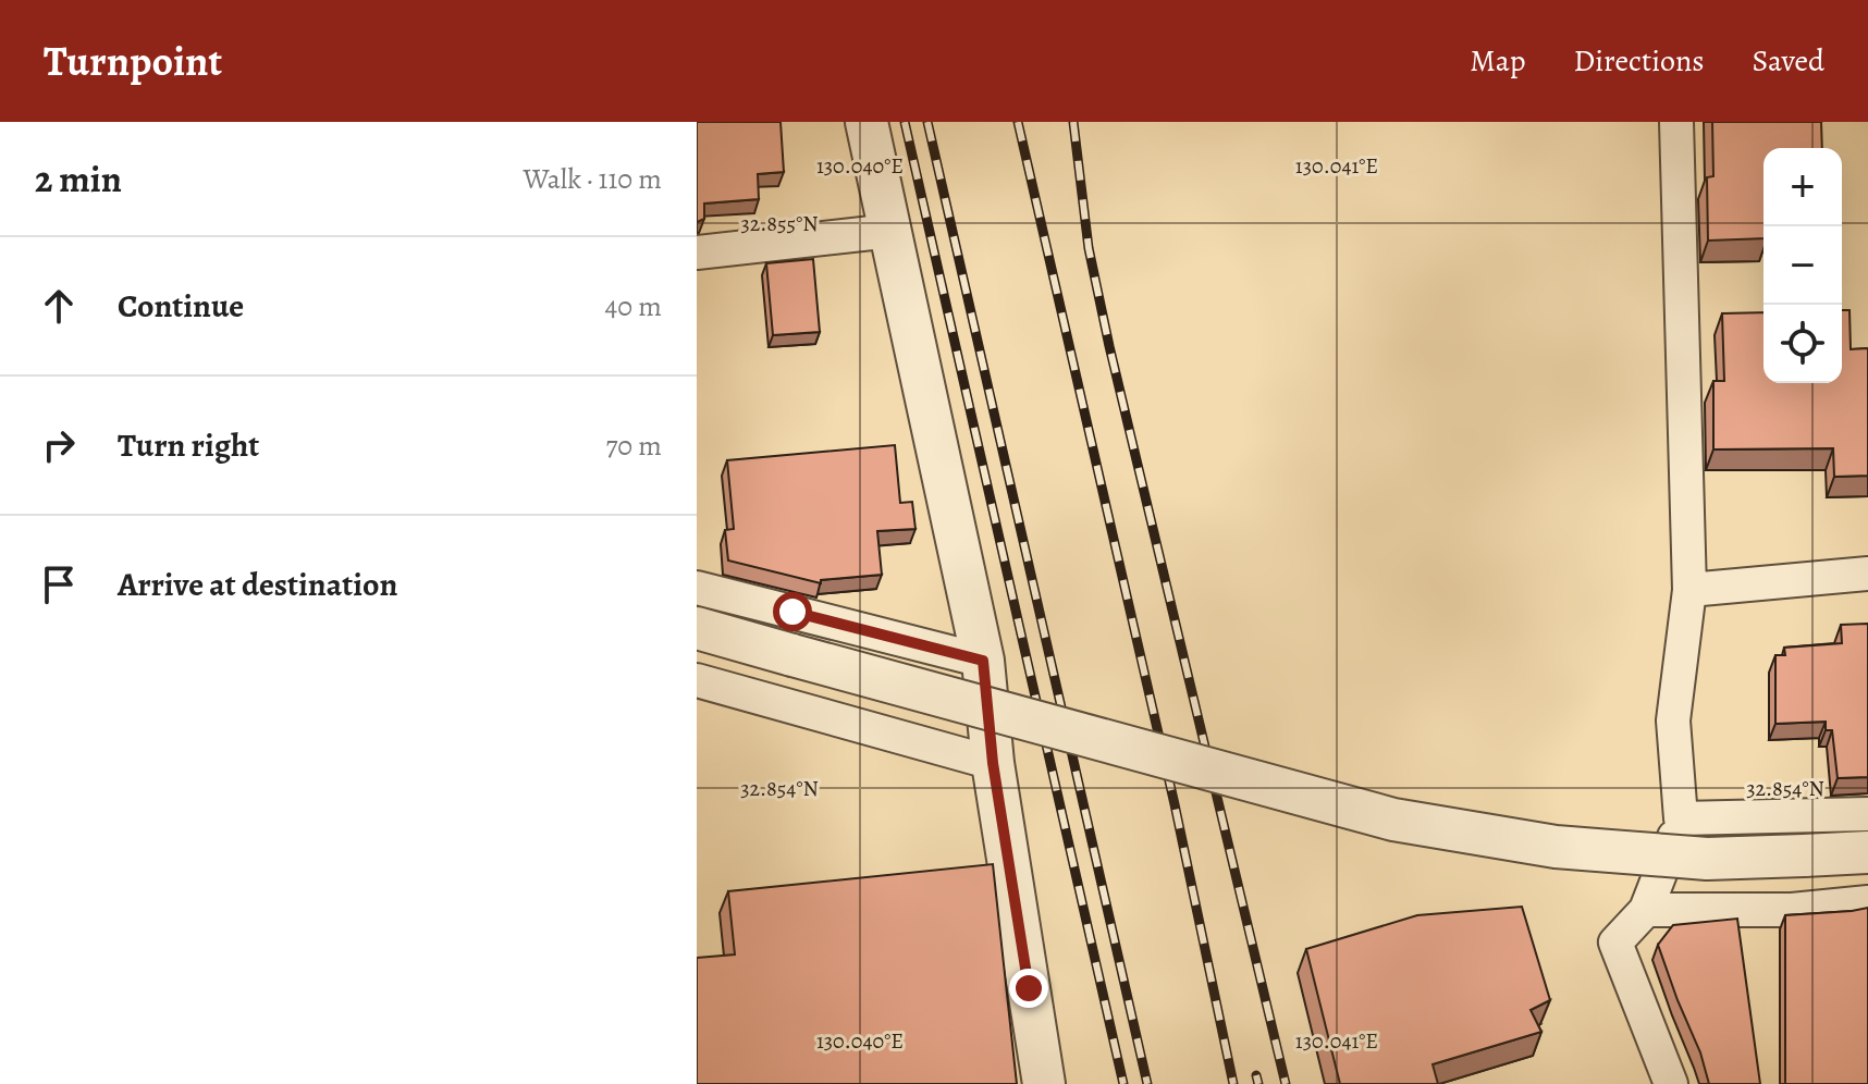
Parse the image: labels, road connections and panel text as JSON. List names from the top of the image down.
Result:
{
  "page": {
    "header": "Turnpoint",
    "nav": ["Map", "Directions", "Saved"],
    "heading": ["2 min", "Walk · 110 m"],
    "map_buttons": ["+", "−"],
    "list": [
      ["Continue", "40 m"],
      ["Turn right", "70 m"],
      "Arrive at destination"
    ]
  },
  "coordinates": [
    "130.040°E",
    "130.041°E",
    "32.855°N",
    "32.854°N"
  ]
}
